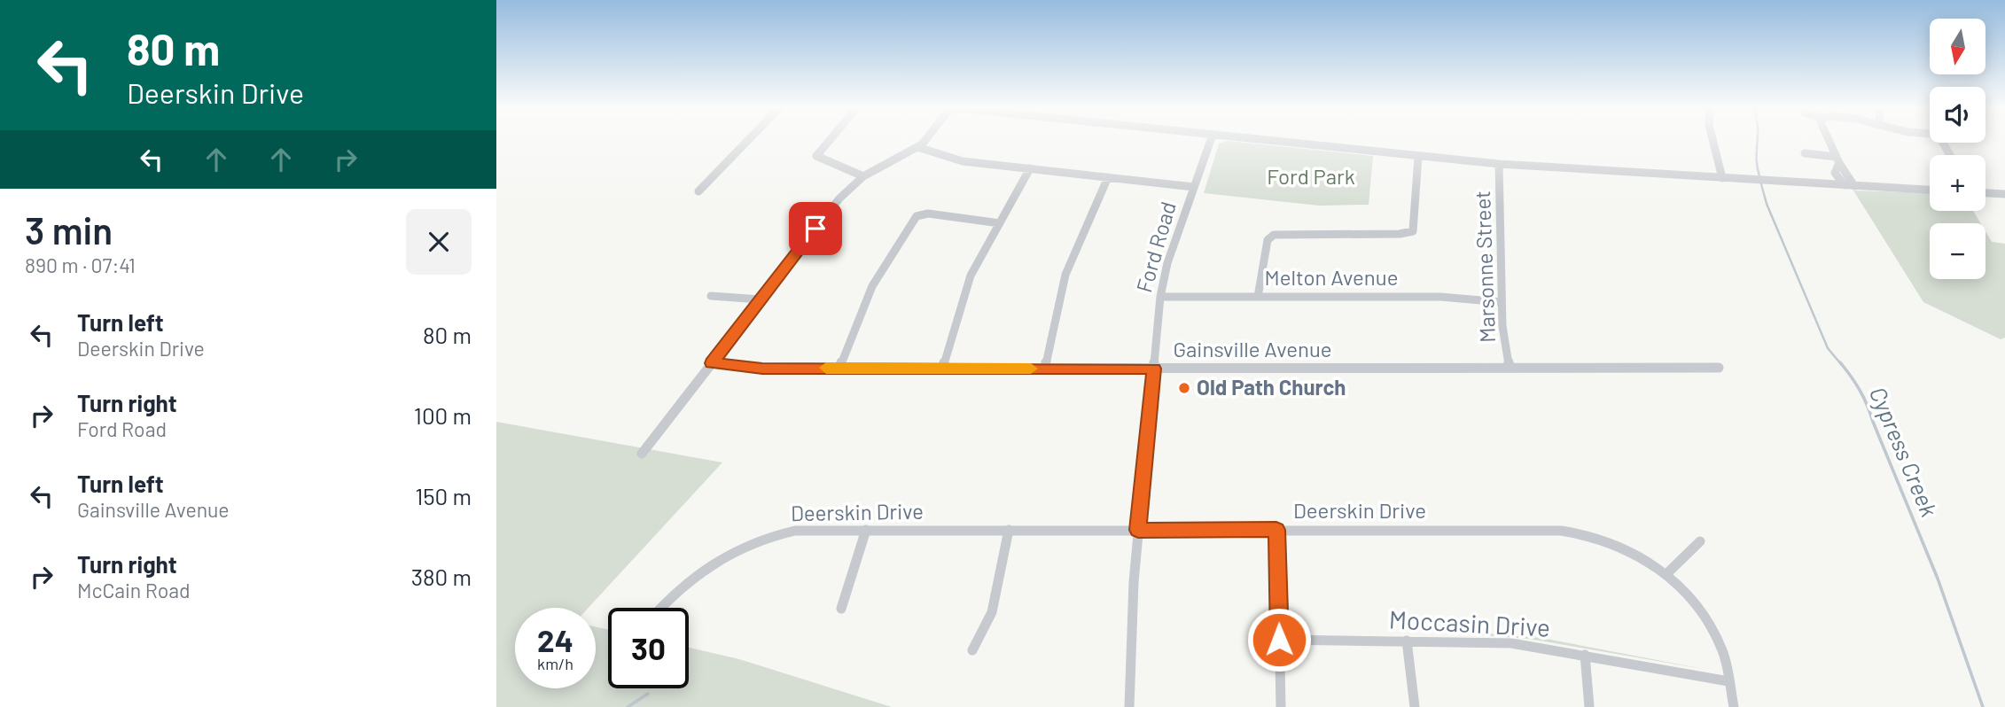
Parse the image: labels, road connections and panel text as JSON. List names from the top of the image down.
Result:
{
  "streets": {
    "street": [
      "Ford Road",
      "Marsonne Street",
      "Melton Avenue",
      "Gainsville Avenue",
      "Deerskin Drive",
      "Moccasin Drive"
    ]
  },
  "crossings": [
    ["Ford Road", "Melton Avenue"],
    ["Ford Road", "Gainsville Avenue"],
    ["Ford Road", "Deerskin Drive"],
    ["Marsonne Street", "Melton Avenue"],
    ["Marsonne Street", "Gainsville Avenue"],
    ["Deerskin Drive", "Moccasin Drive"]
  ],
  "water": ["Cypress Creek"],
  "parks": ["Ford Park"],
  "places": ["Old Path Church"],
  "north": "bottom",
  "page": {
    "turn": ["80 m", "Deerskin Drive"],
    "map_buttons": ["+", "−"],
    "heading": ["3 min", "890 m · 07:41"],
    "list": [
      {
        "name": "Turn left",
        "note": "Deerskin Drive",
        "value": "80 m"
      },
      {
        "name": "Turn right",
        "note": "Ford Road",
        "value": "100 m"
      },
      {
        "name": "Turn left",
        "note": "Gainsville Avenue",
        "value": "150 m"
      },
      {
        "name": "Turn right",
        "note": "McCain Road",
        "value": "380 m"
      }
    ],
    "speed": "24 km/h",
    "limit": "30"
  }
}
